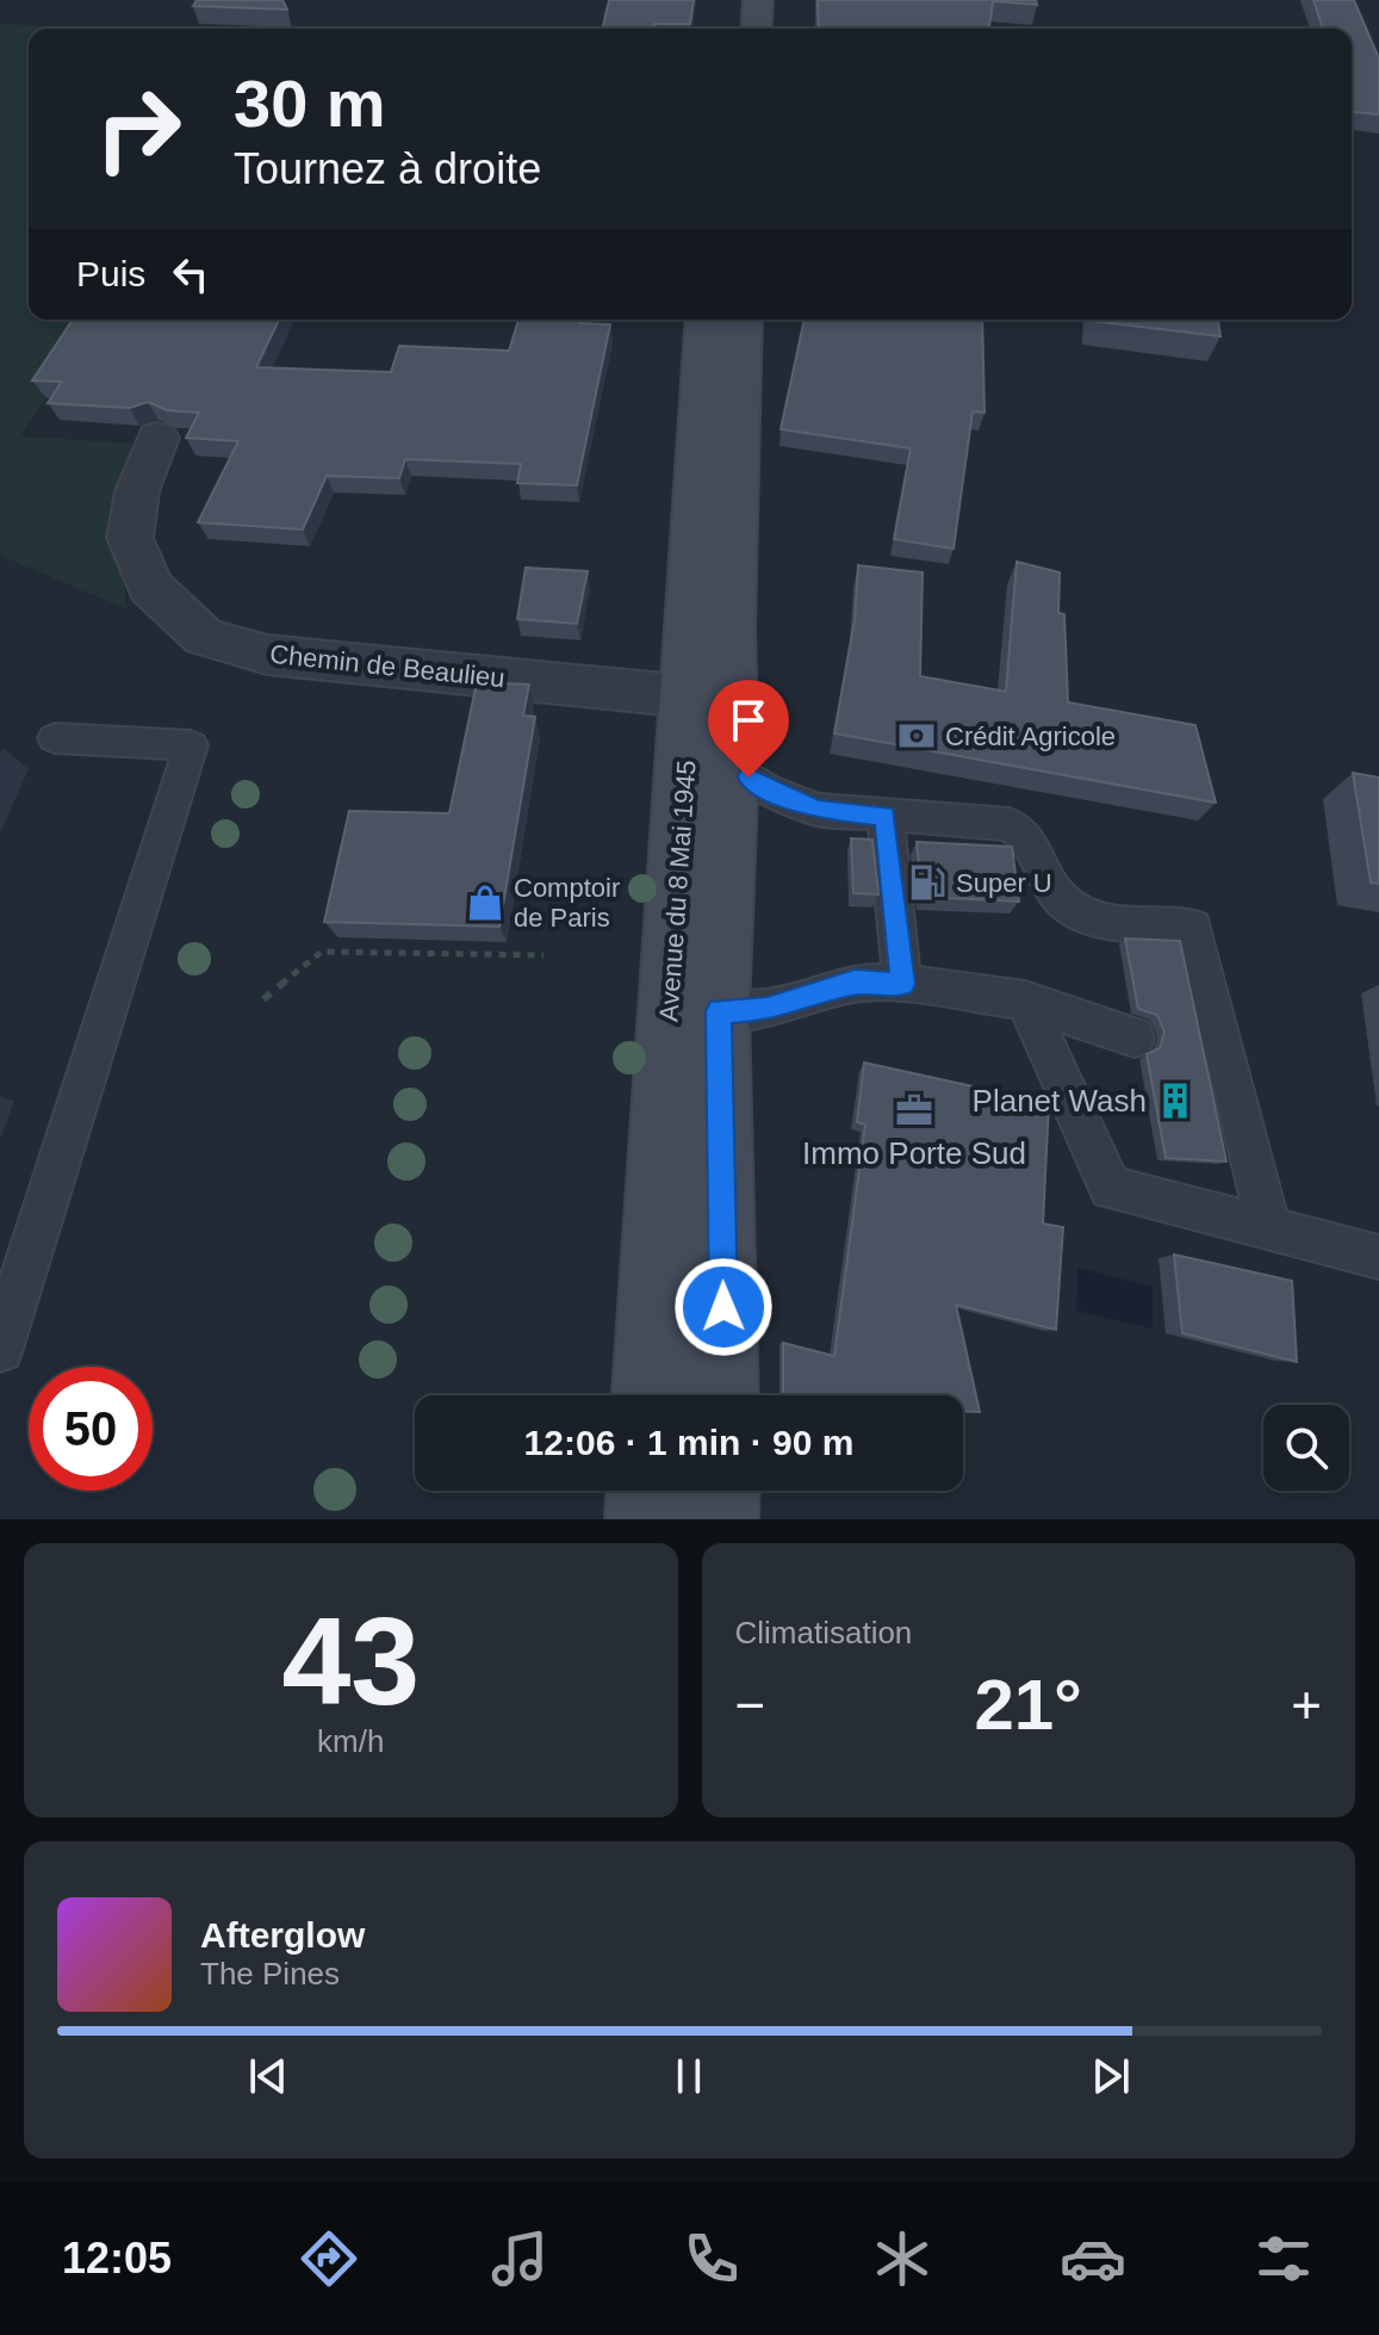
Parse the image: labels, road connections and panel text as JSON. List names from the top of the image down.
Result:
{
  "streets": {
    "main road": ["Avenue du 8 Mai 1945"],
    "street": ["Chemin de Beaulieu"]
  },
  "crossings": [
    ["Chemin de Beaulieu", "Avenue du 8 Mai 1945"]
  ],
  "places": {
    "bank": ["Crédit Agricole"],
    "fuel station": ["Super U"],
    "shop": ["Comptoir de Paris"],
    "building": ["Planet Wash"],
    "office": ["Immo Porte Sud"]
  },
  "page": {
    "turn": ["30 m", "Tournez à droite"],
    "then": "Puis",
    "limit": "50",
    "trip": "12:06 · 1 min · 90 m",
    "tile": [
      ["43", "km/h"],
      "Climatisation"
    ],
    "heat": ["−", "21°", "+"],
    "song": ["Afterglow", "The Pines"],
    "tabs": "12:05"
  }
}
